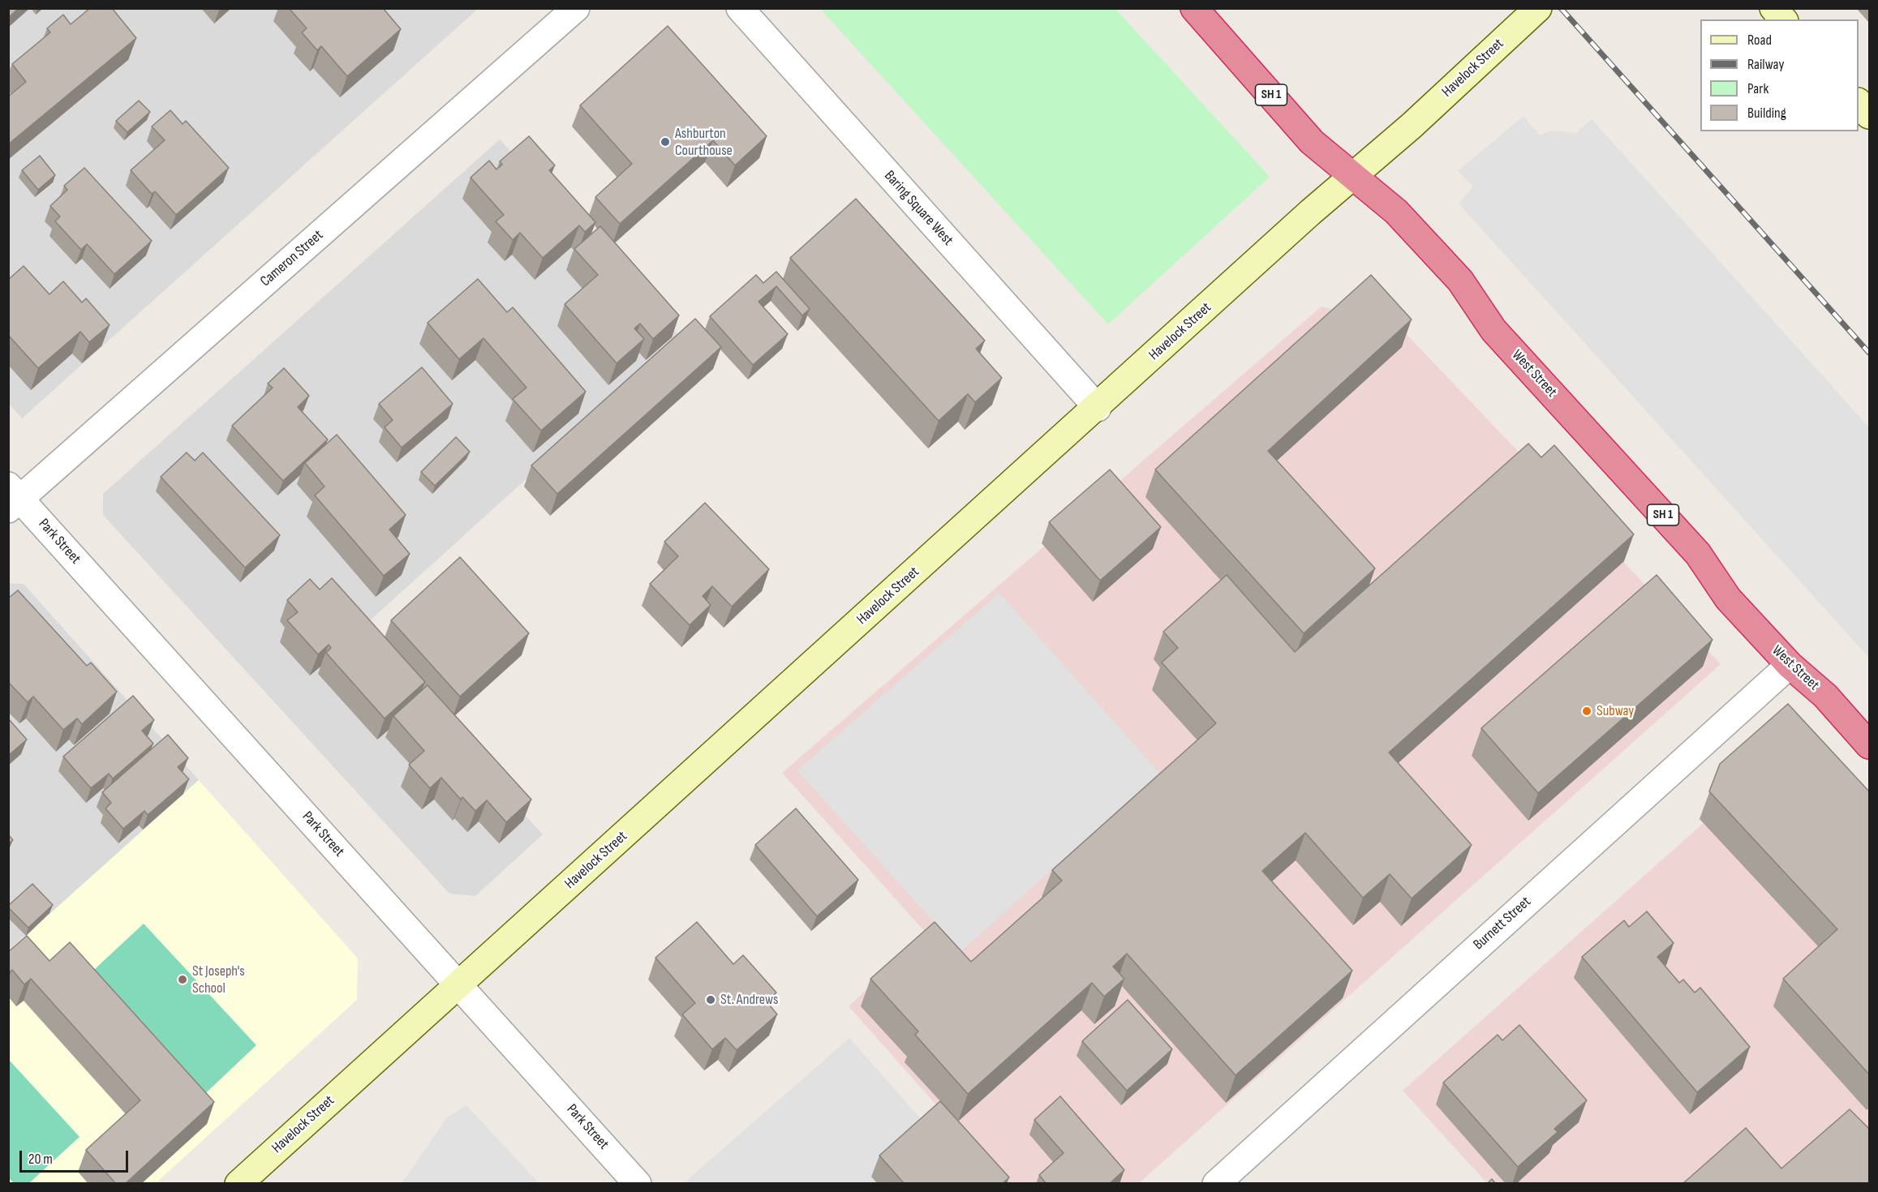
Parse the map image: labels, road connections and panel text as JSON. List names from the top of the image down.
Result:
{
  "streets": {
    "highway": ["SH 1", "West Street"],
    "street": [
      "Havelock Street",
      "Baring Square West",
      "Cameron Street",
      "Park Street",
      "Burnett Street"
    ]
  },
  "crossings": [
    ["Havelock Street", "Baring Square West"],
    ["Havelock Street", "West Street"],
    ["Havelock Street", "Park Street"],
    ["Cameron Street", "Park Street"],
    ["West Street", "Burnett Street"]
  ],
  "places": [
    "Ashburton Courthouse",
    "Subway",
    "St Joseph's School",
    "St. Andrews"
  ],
  "legend": [
    "Road",
    "Railway",
    "Park",
    "Building"
  ],
  "scale_bar": "20 m"
}
